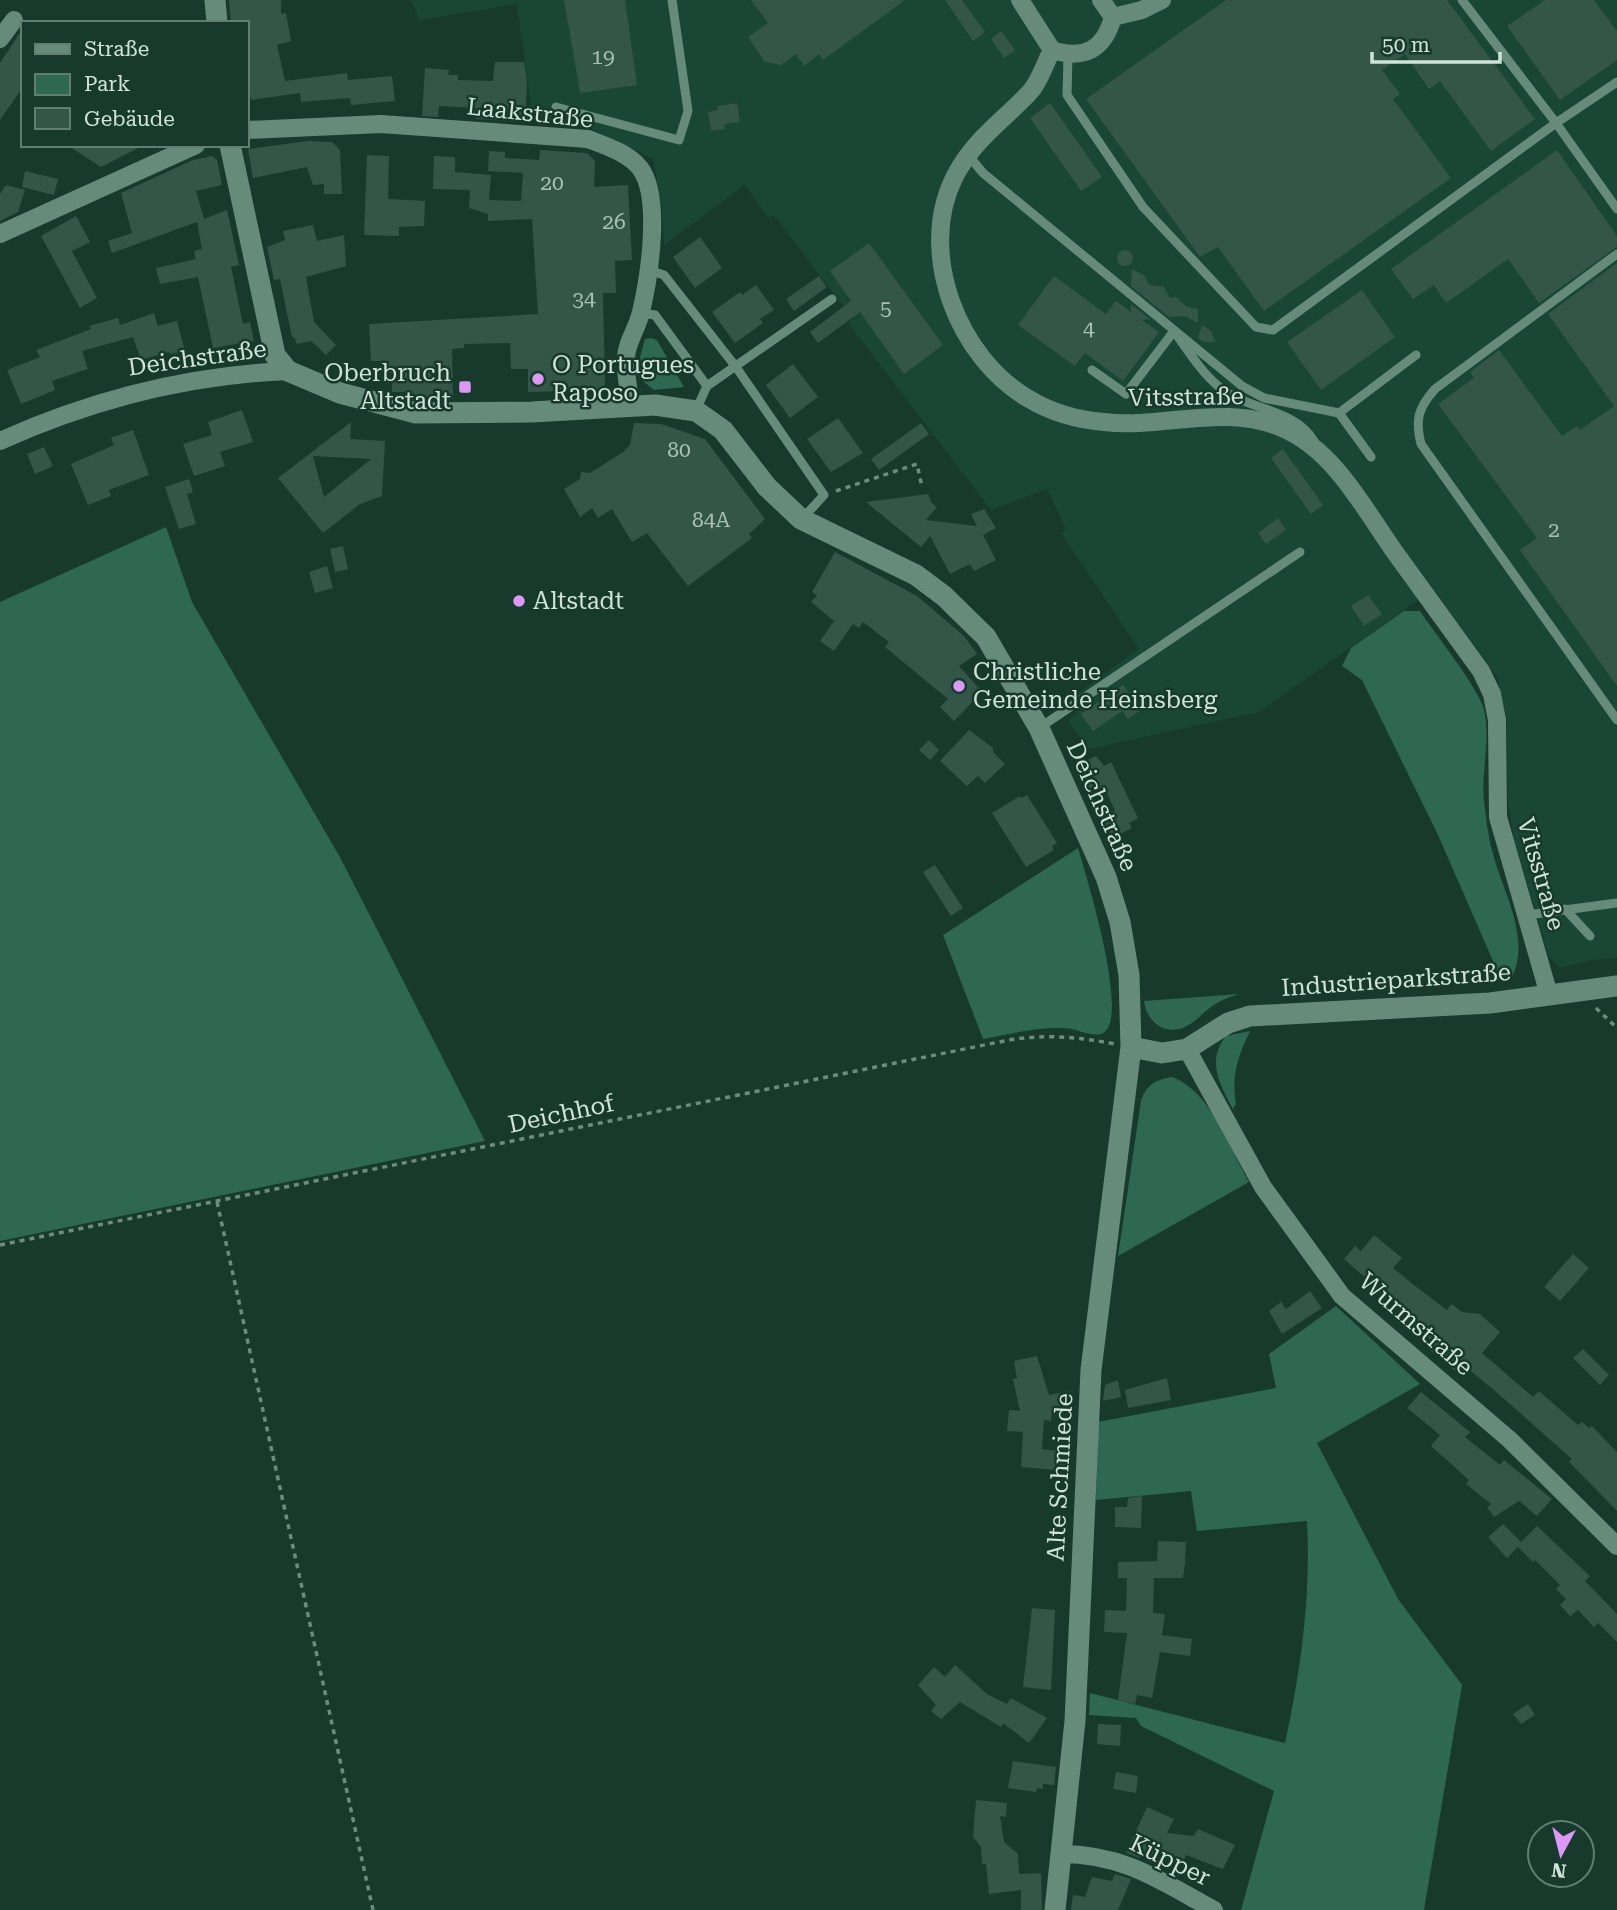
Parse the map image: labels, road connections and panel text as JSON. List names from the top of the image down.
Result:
{
  "streets": {
    "street": [
      "Laakstraße",
      "Deichstraße",
      "Vitsstraße",
      "Industrieparkstraße",
      "Wurmstraße",
      "Alte Schmiede",
      "Küpper"
    ],
    "path": ["Deichhof"]
  },
  "crossings": [
    ["Laakstraße", "Deichstraße"],
    ["Deichstraße", "Deichhof"],
    ["Deichstraße", "Alte Schmiede"],
    ["Vitsstraße", "Industrieparkstraße"],
    ["Industrieparkstraße", "Wurmstraße"],
    ["Deichhof", "Alte Schmiede"],
    ["Alte Schmiede", "Küpper"]
  ],
  "places": {
    "other": ["O Portugues Raposo", "Altstadt", "Christliche Gemeinde Heinsberg"],
    "transit": ["Oberbruch Altstadt"]
  },
  "house_numbers": [
    "19",
    "20",
    "26",
    "34",
    "5",
    "4",
    "80",
    "84A",
    "2"
  ],
  "legend": ["Straße", "Park", "Gebäude"],
  "scale_bar": "50 m",
  "north": "bottom"
}
